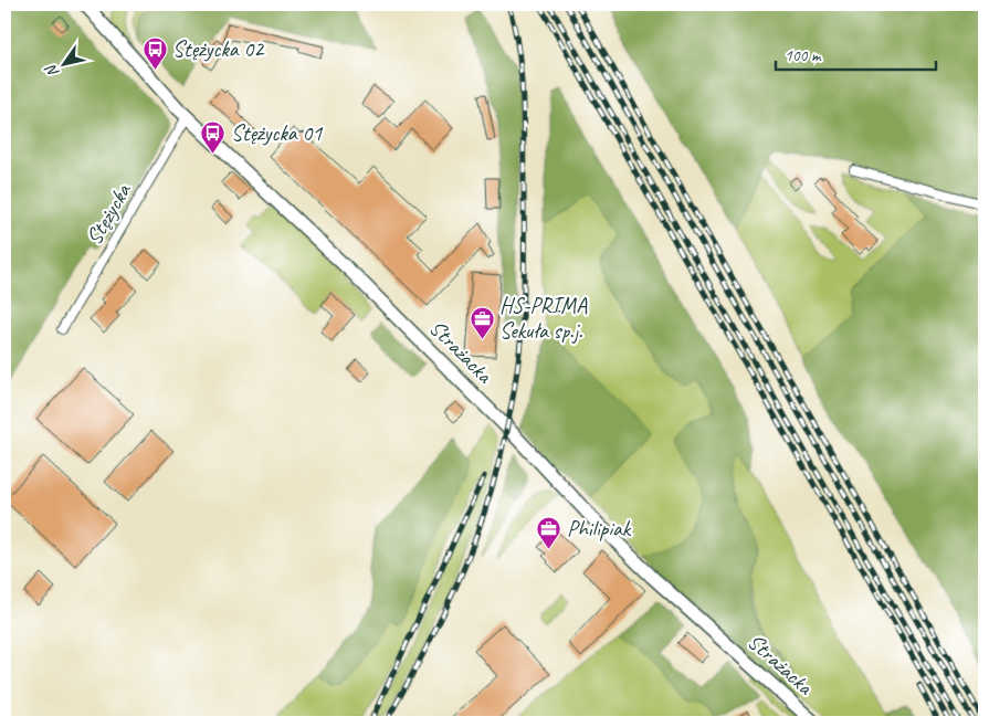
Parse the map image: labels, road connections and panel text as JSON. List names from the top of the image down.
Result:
{
  "streets": {
    "main road": ["Strażacka"],
    "street": ["Stężycka"]
  },
  "crossings": [
    ["Stężycka", "Strażacka"]
  ],
  "places": {
    "bus stop": ["Stężycka 02", "Stężycka 01"],
    "office": ["HS-PRIMA Sekuła sp.j.", "Philipiak"]
  },
  "scale_bar": "100 m",
  "north": "bottom left"
}
